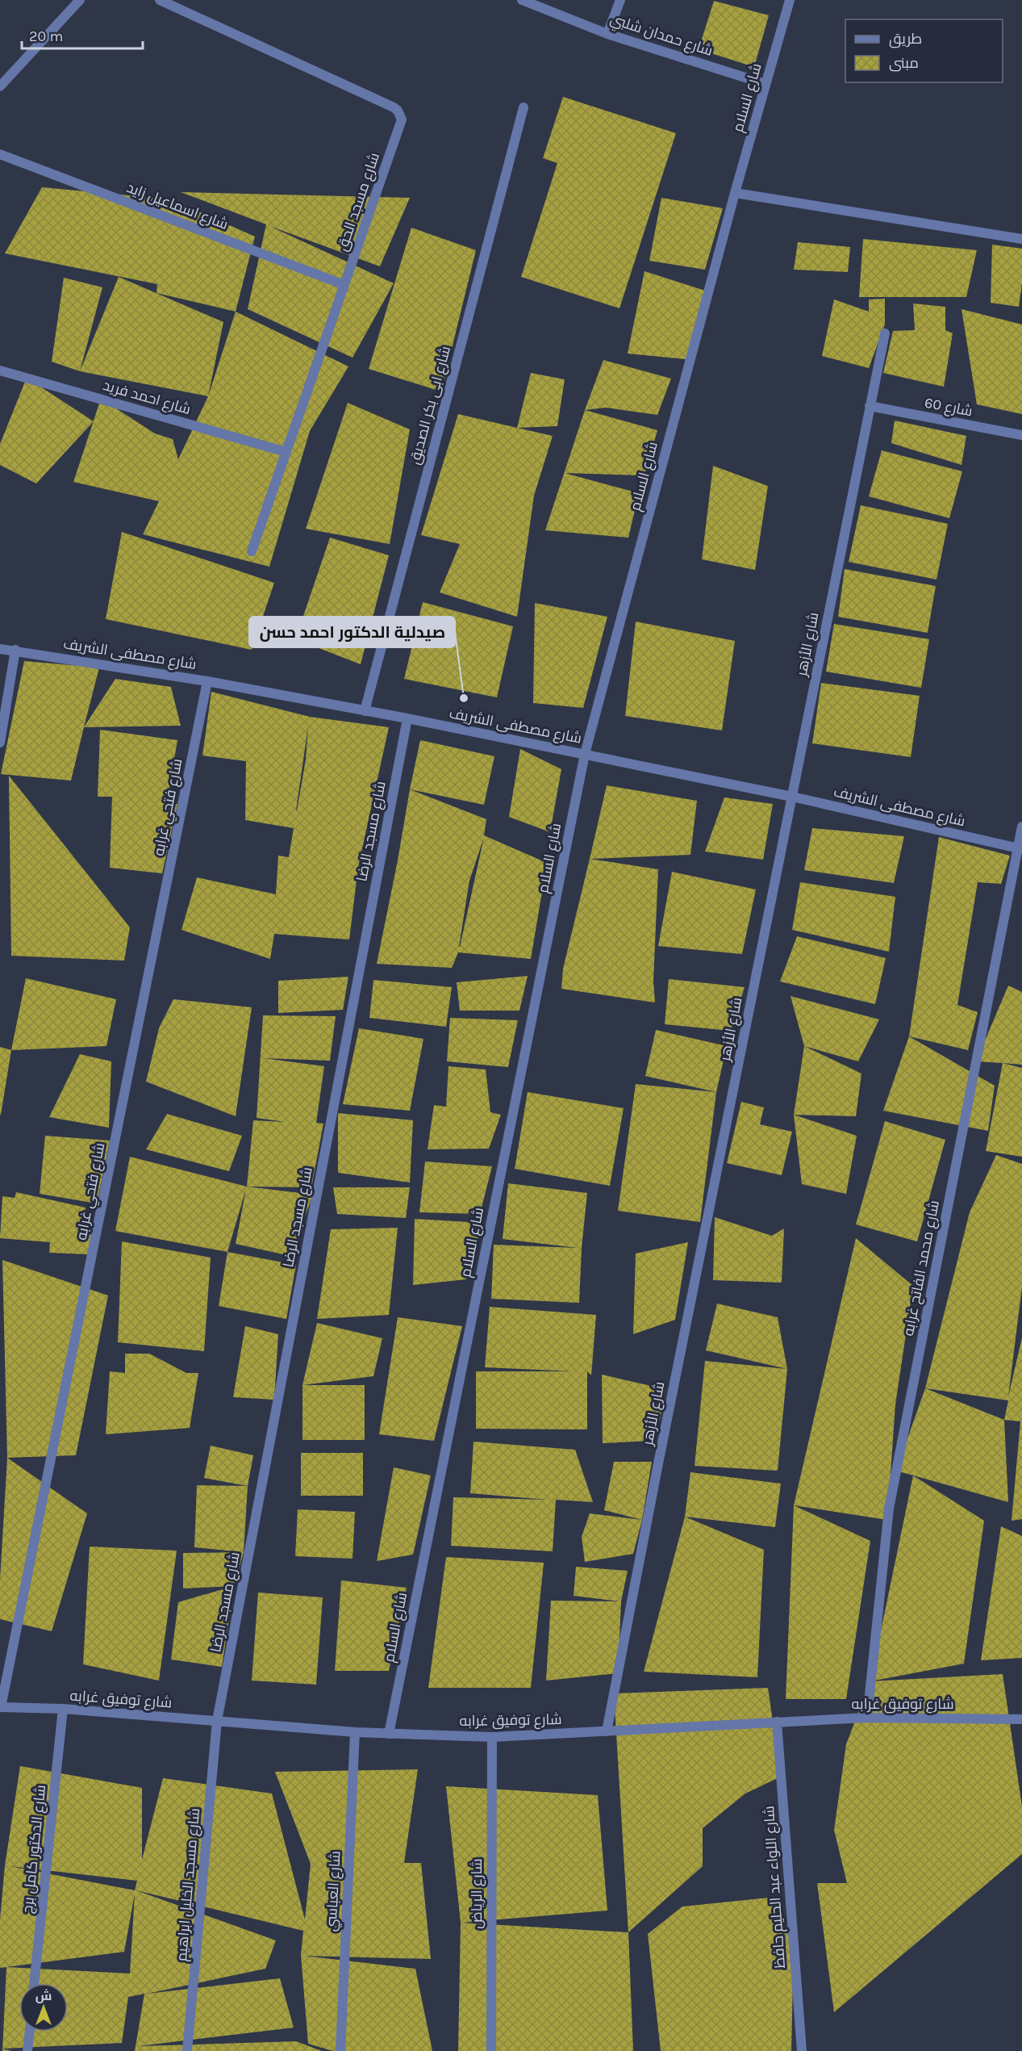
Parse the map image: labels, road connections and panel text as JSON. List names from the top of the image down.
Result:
{
  "streets": {
    "street": [
      "شارع حمدان شلبي",
      "شارع السلام",
      "شارع مسجد الحق",
      "شارع اسماعيل زايد",
      "شارع احمد فريد",
      "شارع ابى بكر الصديق",
      "شارع 60",
      "شارع الأزهر",
      "شارع مصطفى الشريف",
      "شارع فتحي غرابه",
      "شارع مسجد الرضا",
      "شارع محمد الفاتح غرابه",
      "شارع توفيق غرابه",
      "شارع الدكتور كامل برج",
      "شارع مسجد الخليل ابراهيم",
      "شارع اللواء عبد الحليم حافظ",
      "شارع العباسي",
      "شارع الرياض"
    ]
  },
  "crossings": [
    ["شارع حمدان شلبي", "شارع السلام"],
    ["شارع السلام", "شارع مصطفى الشريف"],
    ["شارع السلام", "شارع توفيق غرابه"],
    ["شارع مسجد الحق", "شارع اسماعيل زايد"],
    ["شارع مسجد الحق", "شارع احمد فريد"],
    ["شارع ابى بكر الصديق", "شارع مصطفى الشريف"],
    ["شارع 60", "شارع الأزهر"],
    ["شارع الأزهر", "شارع مصطفى الشريف"],
    ["شارع الأزهر", "شارع توفيق غرابه"],
    ["شارع مصطفى الشريف", "شارع فتحي غرابه"],
    ["شارع مصطفى الشريف", "شارع مسجد الرضا"],
    ["شارع مصطفى الشريف", "شارع محمد الفاتح غرابه"],
    ["شارع فتحي غرابه", "شارع توفيق غرابه"],
    ["شارع مسجد الرضا", "شارع توفيق غرابه"],
    ["شارع مسجد الرضا", "شارع مسجد الخليل ابراهيم"],
    ["شارع محمد الفاتح غرابه", "شارع توفيق غرابه"],
    ["شارع توفيق غرابه", "شارع الدكتور كامل برج"],
    ["شارع توفيق غرابه", "شارع مسجد الخليل ابراهيم"],
    ["شارع توفيق غرابه", "شارع اللواء عبد الحليم حافظ"],
    ["شارع توفيق غرابه", "شارع العباسي"],
    ["شارع توفيق غرابه", "شارع الرياض"]
  ],
  "places": ["صيدلية الدكتور احمد حسن"],
  "legend": ["طريق", "مبنى"],
  "scale_bar": "20 m",
  "north": "top"
}
